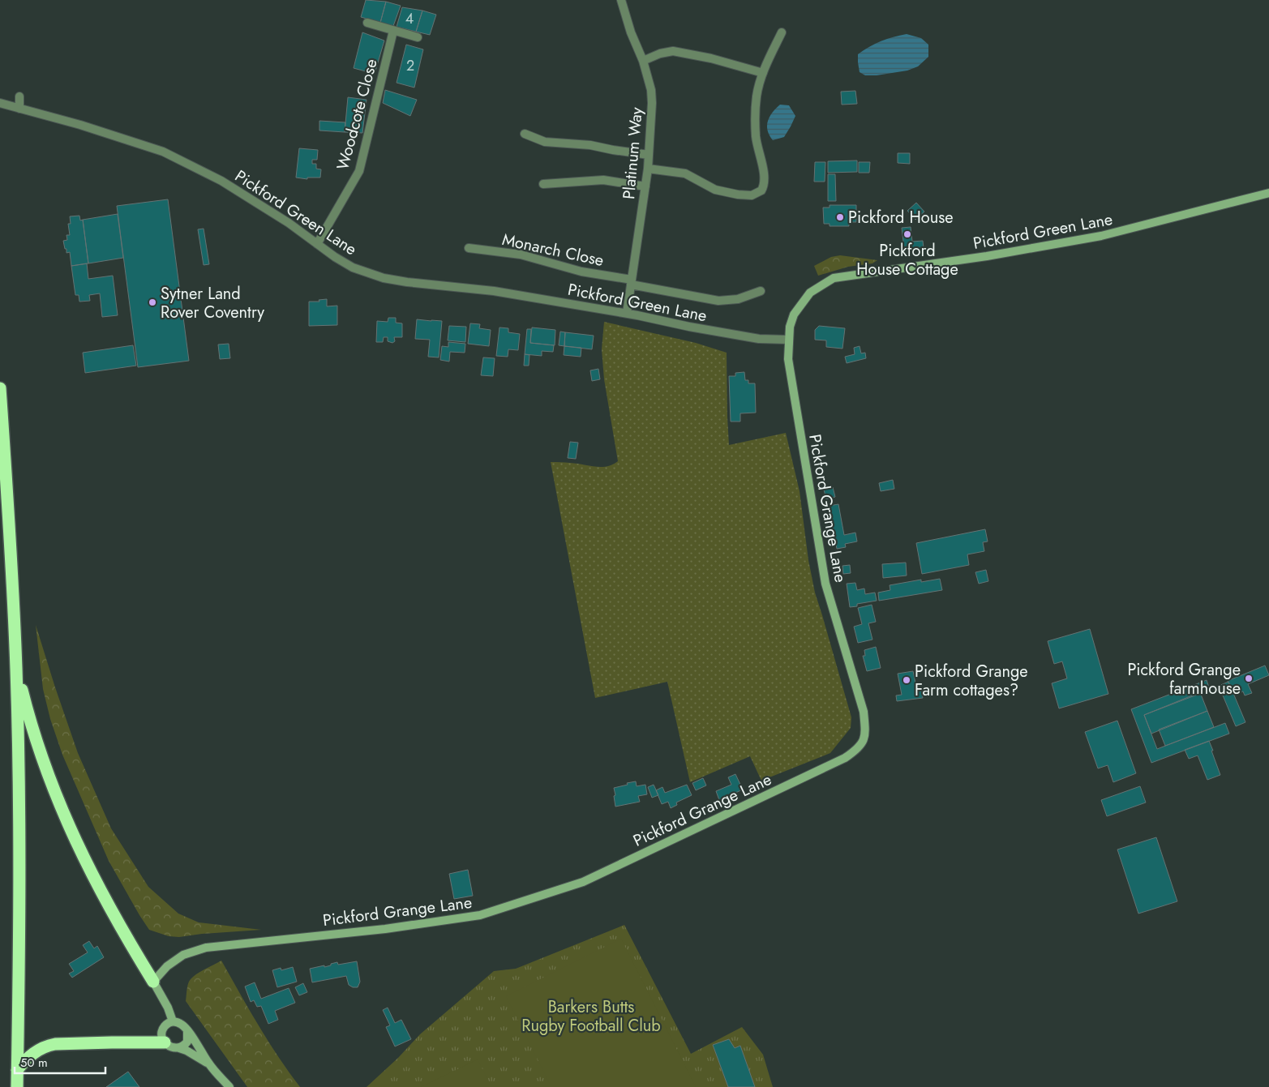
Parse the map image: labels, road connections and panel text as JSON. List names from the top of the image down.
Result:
{
  "streets": {
    "street": [
      "Woodcote Close",
      "Platinum Way",
      "Pickford Green Lane",
      "Monarch Close",
      "Pickford Grange Lane"
    ]
  },
  "crossings": [
    ["Woodcote Close", "Pickford Green Lane"],
    ["Platinum Way", "Pickford Green Lane"],
    ["Platinum Way", "Monarch Close"],
    ["Pickford Green Lane", "Pickford Grange Lane"]
  ],
  "parks": ["Barkers Butts Rugby Football Club"],
  "places": [
    "Pickford House",
    "Pickford House Cottage",
    "Sytner Land Rover Coventry",
    "Pickford Grange farmhouse",
    "Pickford Grange Farm cottages?"
  ],
  "house_numbers": ["4", "2"],
  "scale_bar": "50 m"
}
